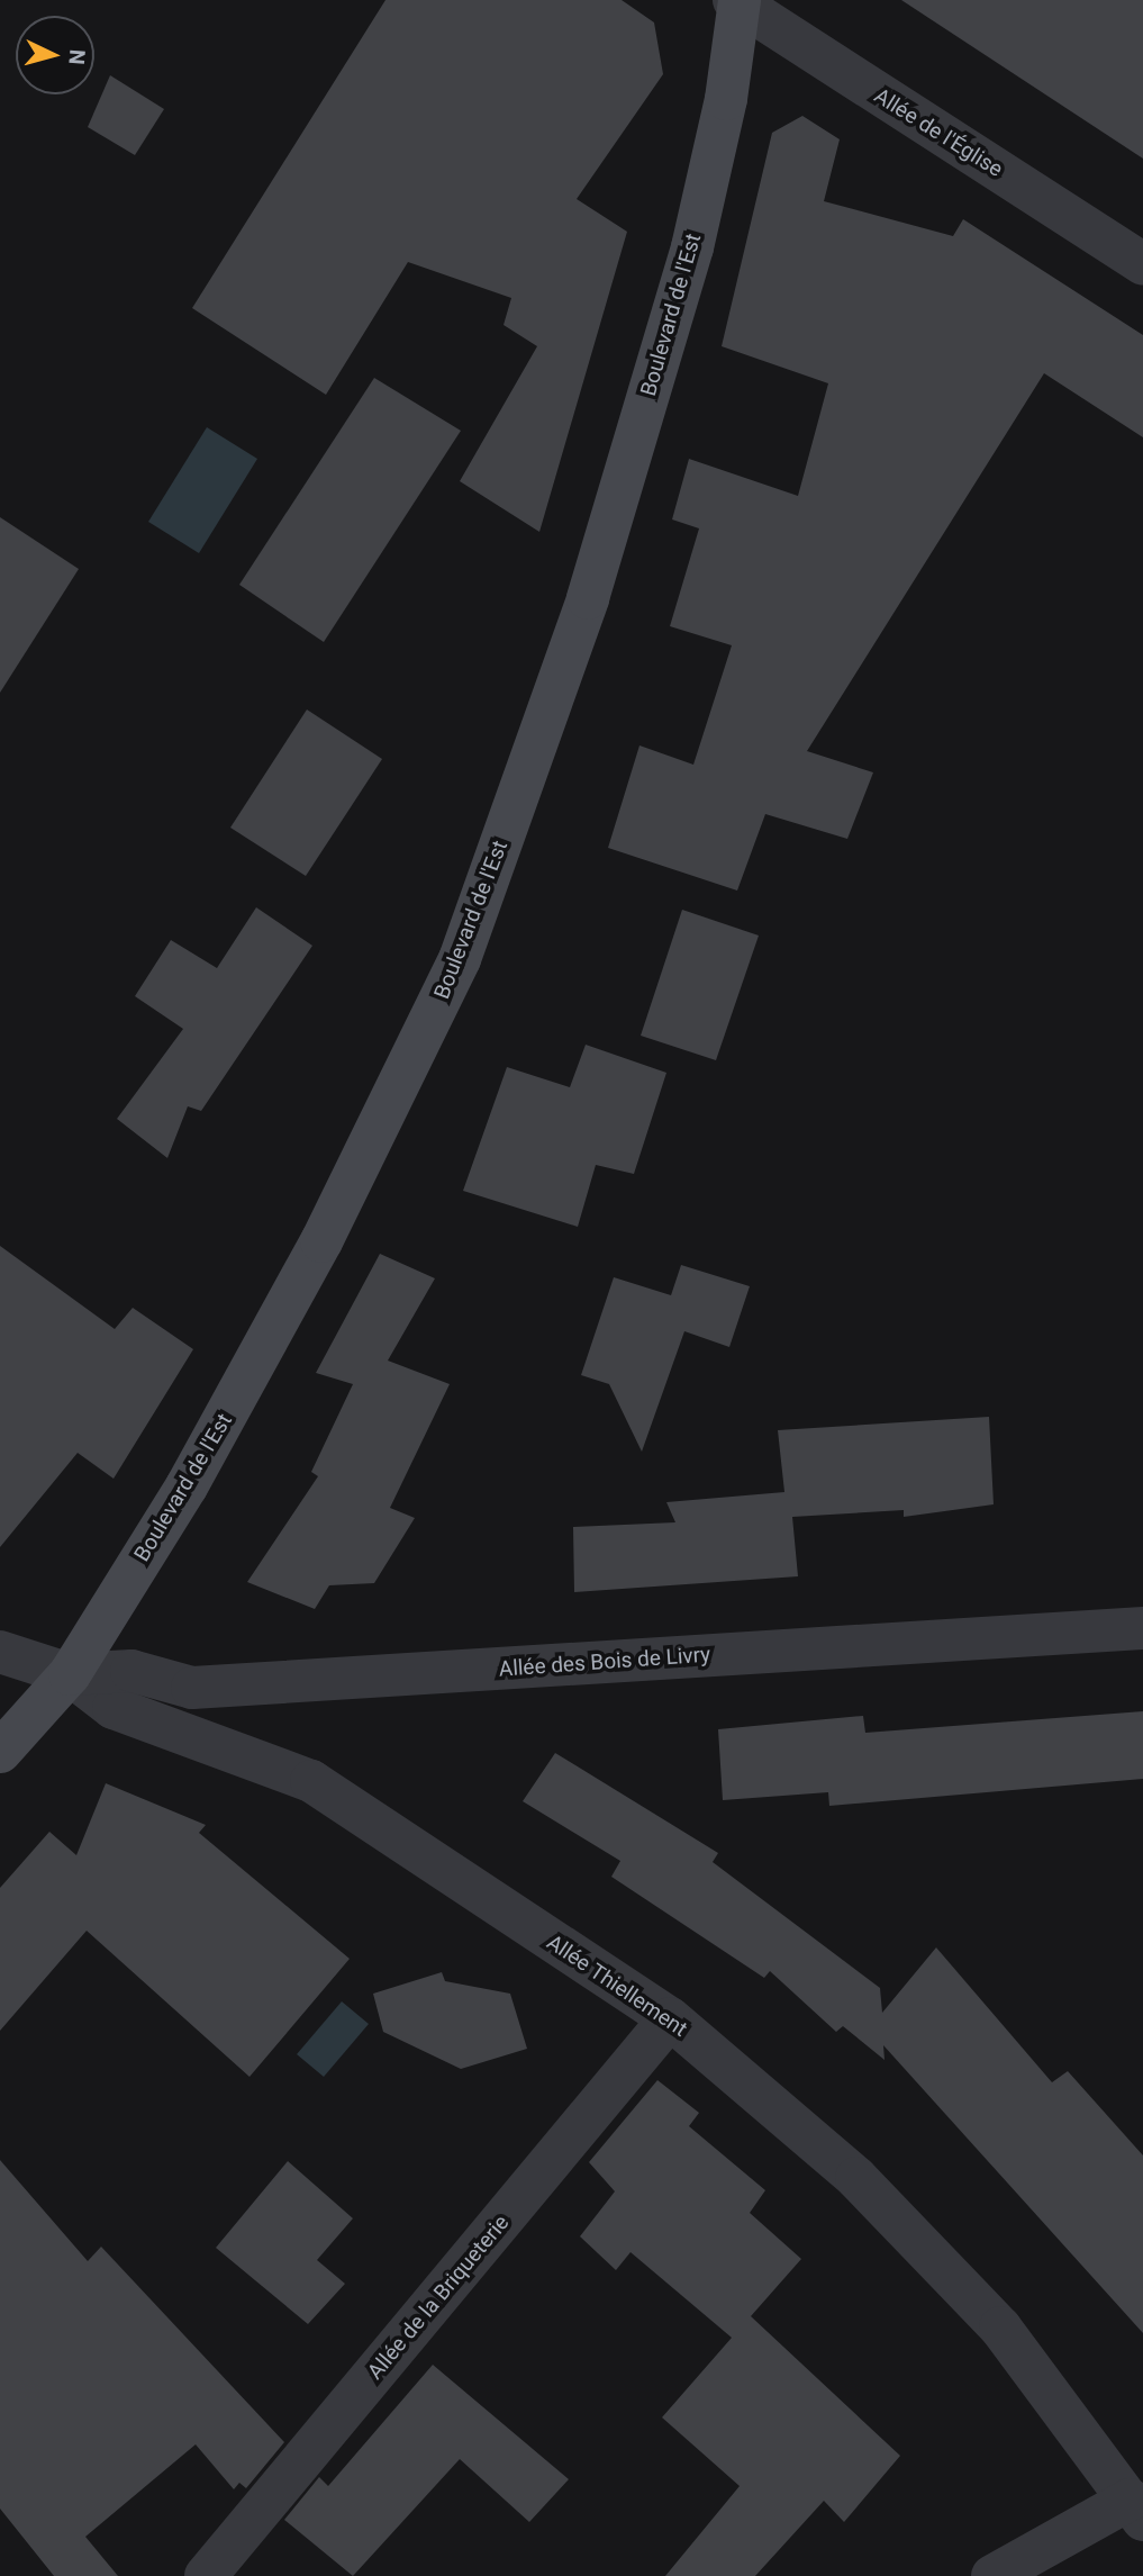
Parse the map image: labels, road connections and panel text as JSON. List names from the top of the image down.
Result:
{
  "streets": {
    "street": [
      "Allée de l'Église",
      "Boulevard de l'Est",
      "Allée des Bois de Livry",
      "Allée Thiellement",
      "Allée de la Briqueterie"
    ]
  },
  "crossings": [
    ["Allée de l'Église", "Boulevard de l'Est"],
    ["Boulevard de l'Est", "Allée des Bois de Livry"],
    ["Boulevard de l'Est", "Allée Thiellement"],
    ["Allée des Bois de Livry", "Allée Thiellement"],
    ["Allée Thiellement", "Allée de la Briqueterie"]
  ],
  "north": "right"
}
